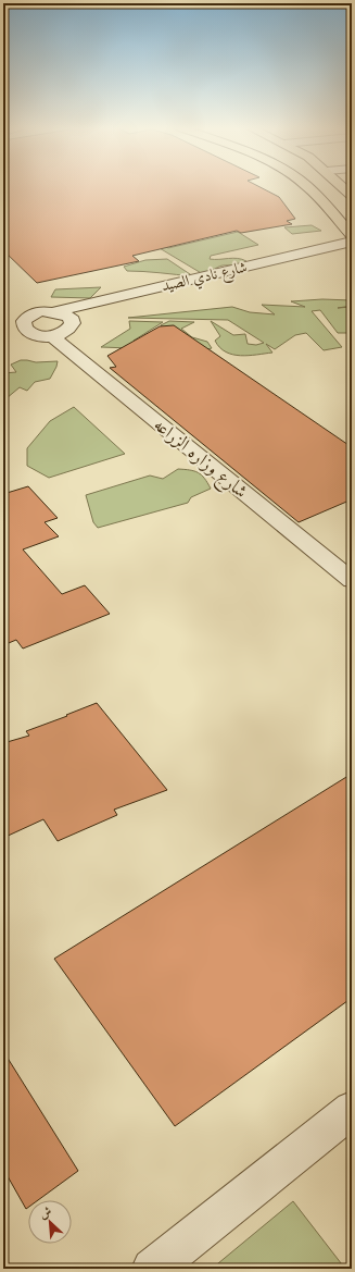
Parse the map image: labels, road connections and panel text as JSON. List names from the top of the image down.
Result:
{
  "streets": {
    "street": ["شارع نادي الصيد", "شارع وزاره الزراعه"]
  },
  "crossings": [
    ["شارع نادي الصيد", "شارع وزاره الزراعه"]
  ],
  "north": "top left"
}
